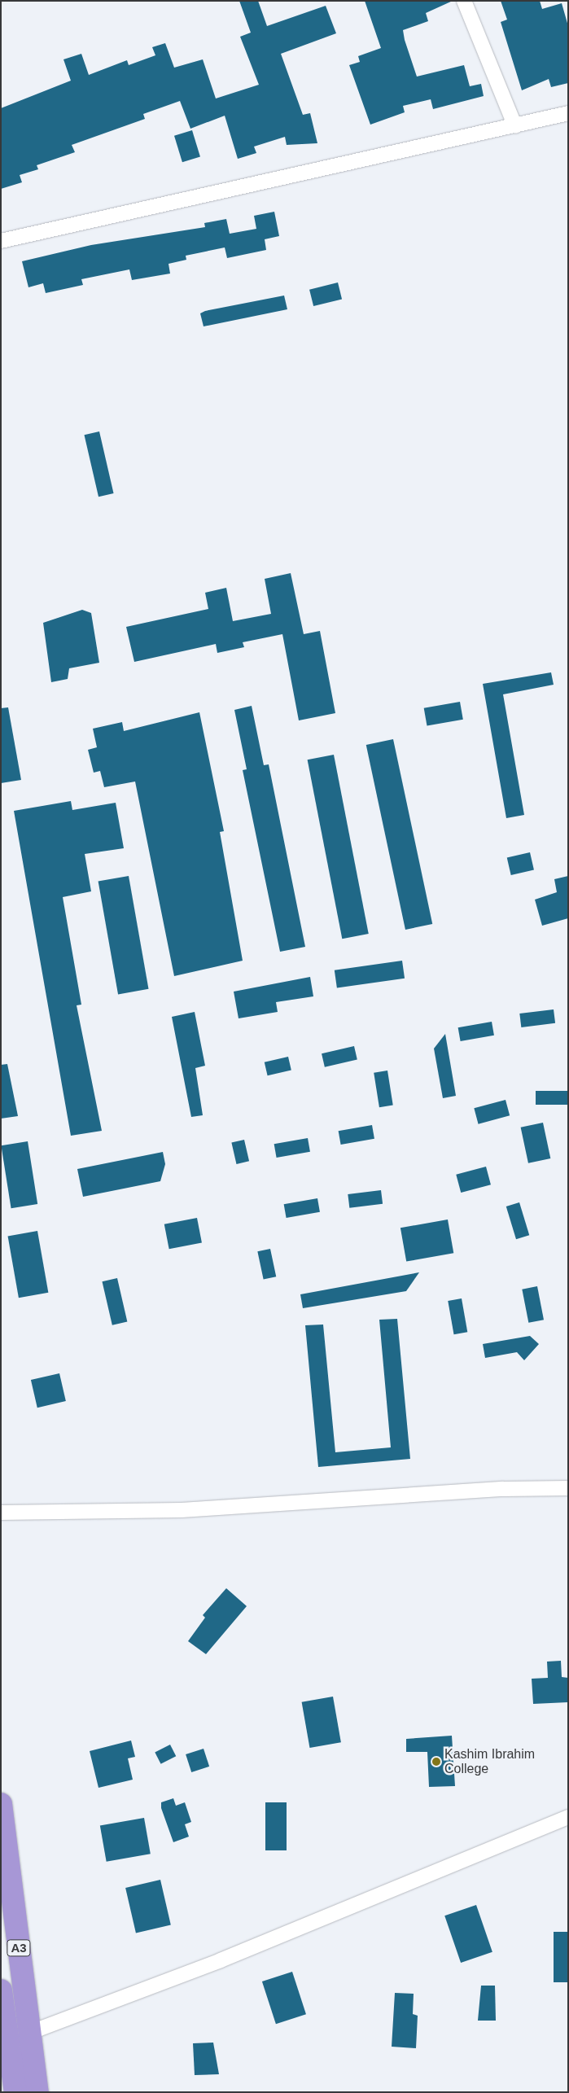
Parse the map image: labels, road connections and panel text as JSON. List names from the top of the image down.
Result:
{
  "streets": {
    "highway": ["A3"]
  },
  "places": ["Kashim Ibrahim College"]
}
